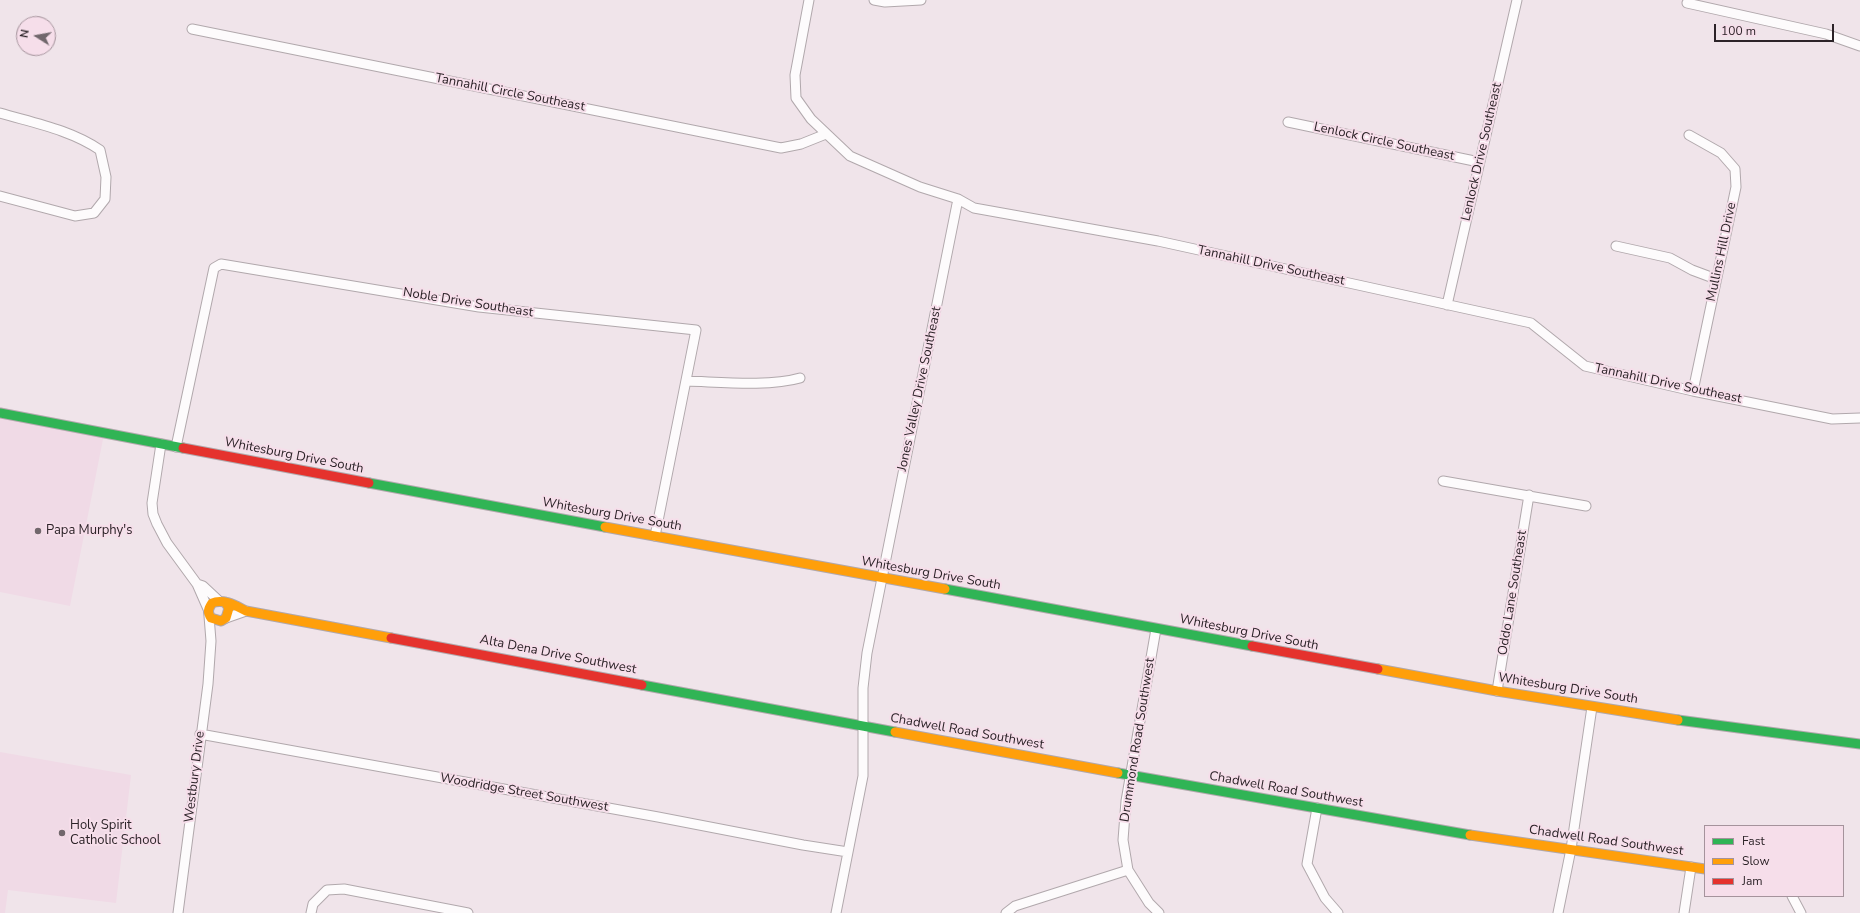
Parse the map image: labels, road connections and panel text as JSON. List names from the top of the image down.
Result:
{
  "streets": {
    "main road": ["Whitesburg Drive South", "Alta Dena Drive Southwest", "Chadwell Road Southwest"],
    "street": [
      "Tannahill Circle Southeast",
      "Lenlock Circle Southeast",
      "Lenlock Drive Southeast",
      "Mullins Hill Drive",
      "Tannahill Drive Southeast",
      "Noble Drive Southeast",
      "Jones Valley Drive Southeast",
      "Oddo Lane Southeast",
      "Drummond Road Southwest",
      "Westbury Drive",
      "Woodridge Street Southwest"
    ]
  },
  "crossings": [
    ["Tannahill Circle Southeast", "Tannahill Drive Southeast"],
    ["Lenlock Circle Southeast", "Lenlock Drive Southeast"],
    ["Lenlock Drive Southeast", "Tannahill Drive Southeast"],
    ["Mullins Hill Drive", "Tannahill Drive Southeast"],
    ["Tannahill Drive Southeast", "Jones Valley Drive Southeast"],
    ["Noble Drive Southeast", "Whitesburg Drive South"],
    ["Jones Valley Drive Southeast", "Whitesburg Drive South"],
    ["Jones Valley Drive Southeast", "Alta Dena Drive Southwest"],
    ["Jones Valley Drive Southeast", "Chadwell Road Southwest"],
    ["Jones Valley Drive Southeast", "Woodridge Street Southwest"],
    ["Whitesburg Drive South", "Oddo Lane Southeast"],
    ["Whitesburg Drive South", "Drummond Road Southwest"],
    ["Whitesburg Drive South", "Westbury Drive"],
    ["Alta Dena Drive Southwest", "Chadwell Road Southwest"],
    ["Alta Dena Drive Southwest", "Westbury Drive"],
    ["Chadwell Road Southwest", "Drummond Road Southwest"],
    ["Westbury Drive", "Woodridge Street Southwest"]
  ],
  "places": ["Papa Murphy's", "Holy Spirit Catholic School"],
  "legend": ["Fast", "Slow", "Jam"],
  "scale_bar": "100 m",
  "north": "left"
}
